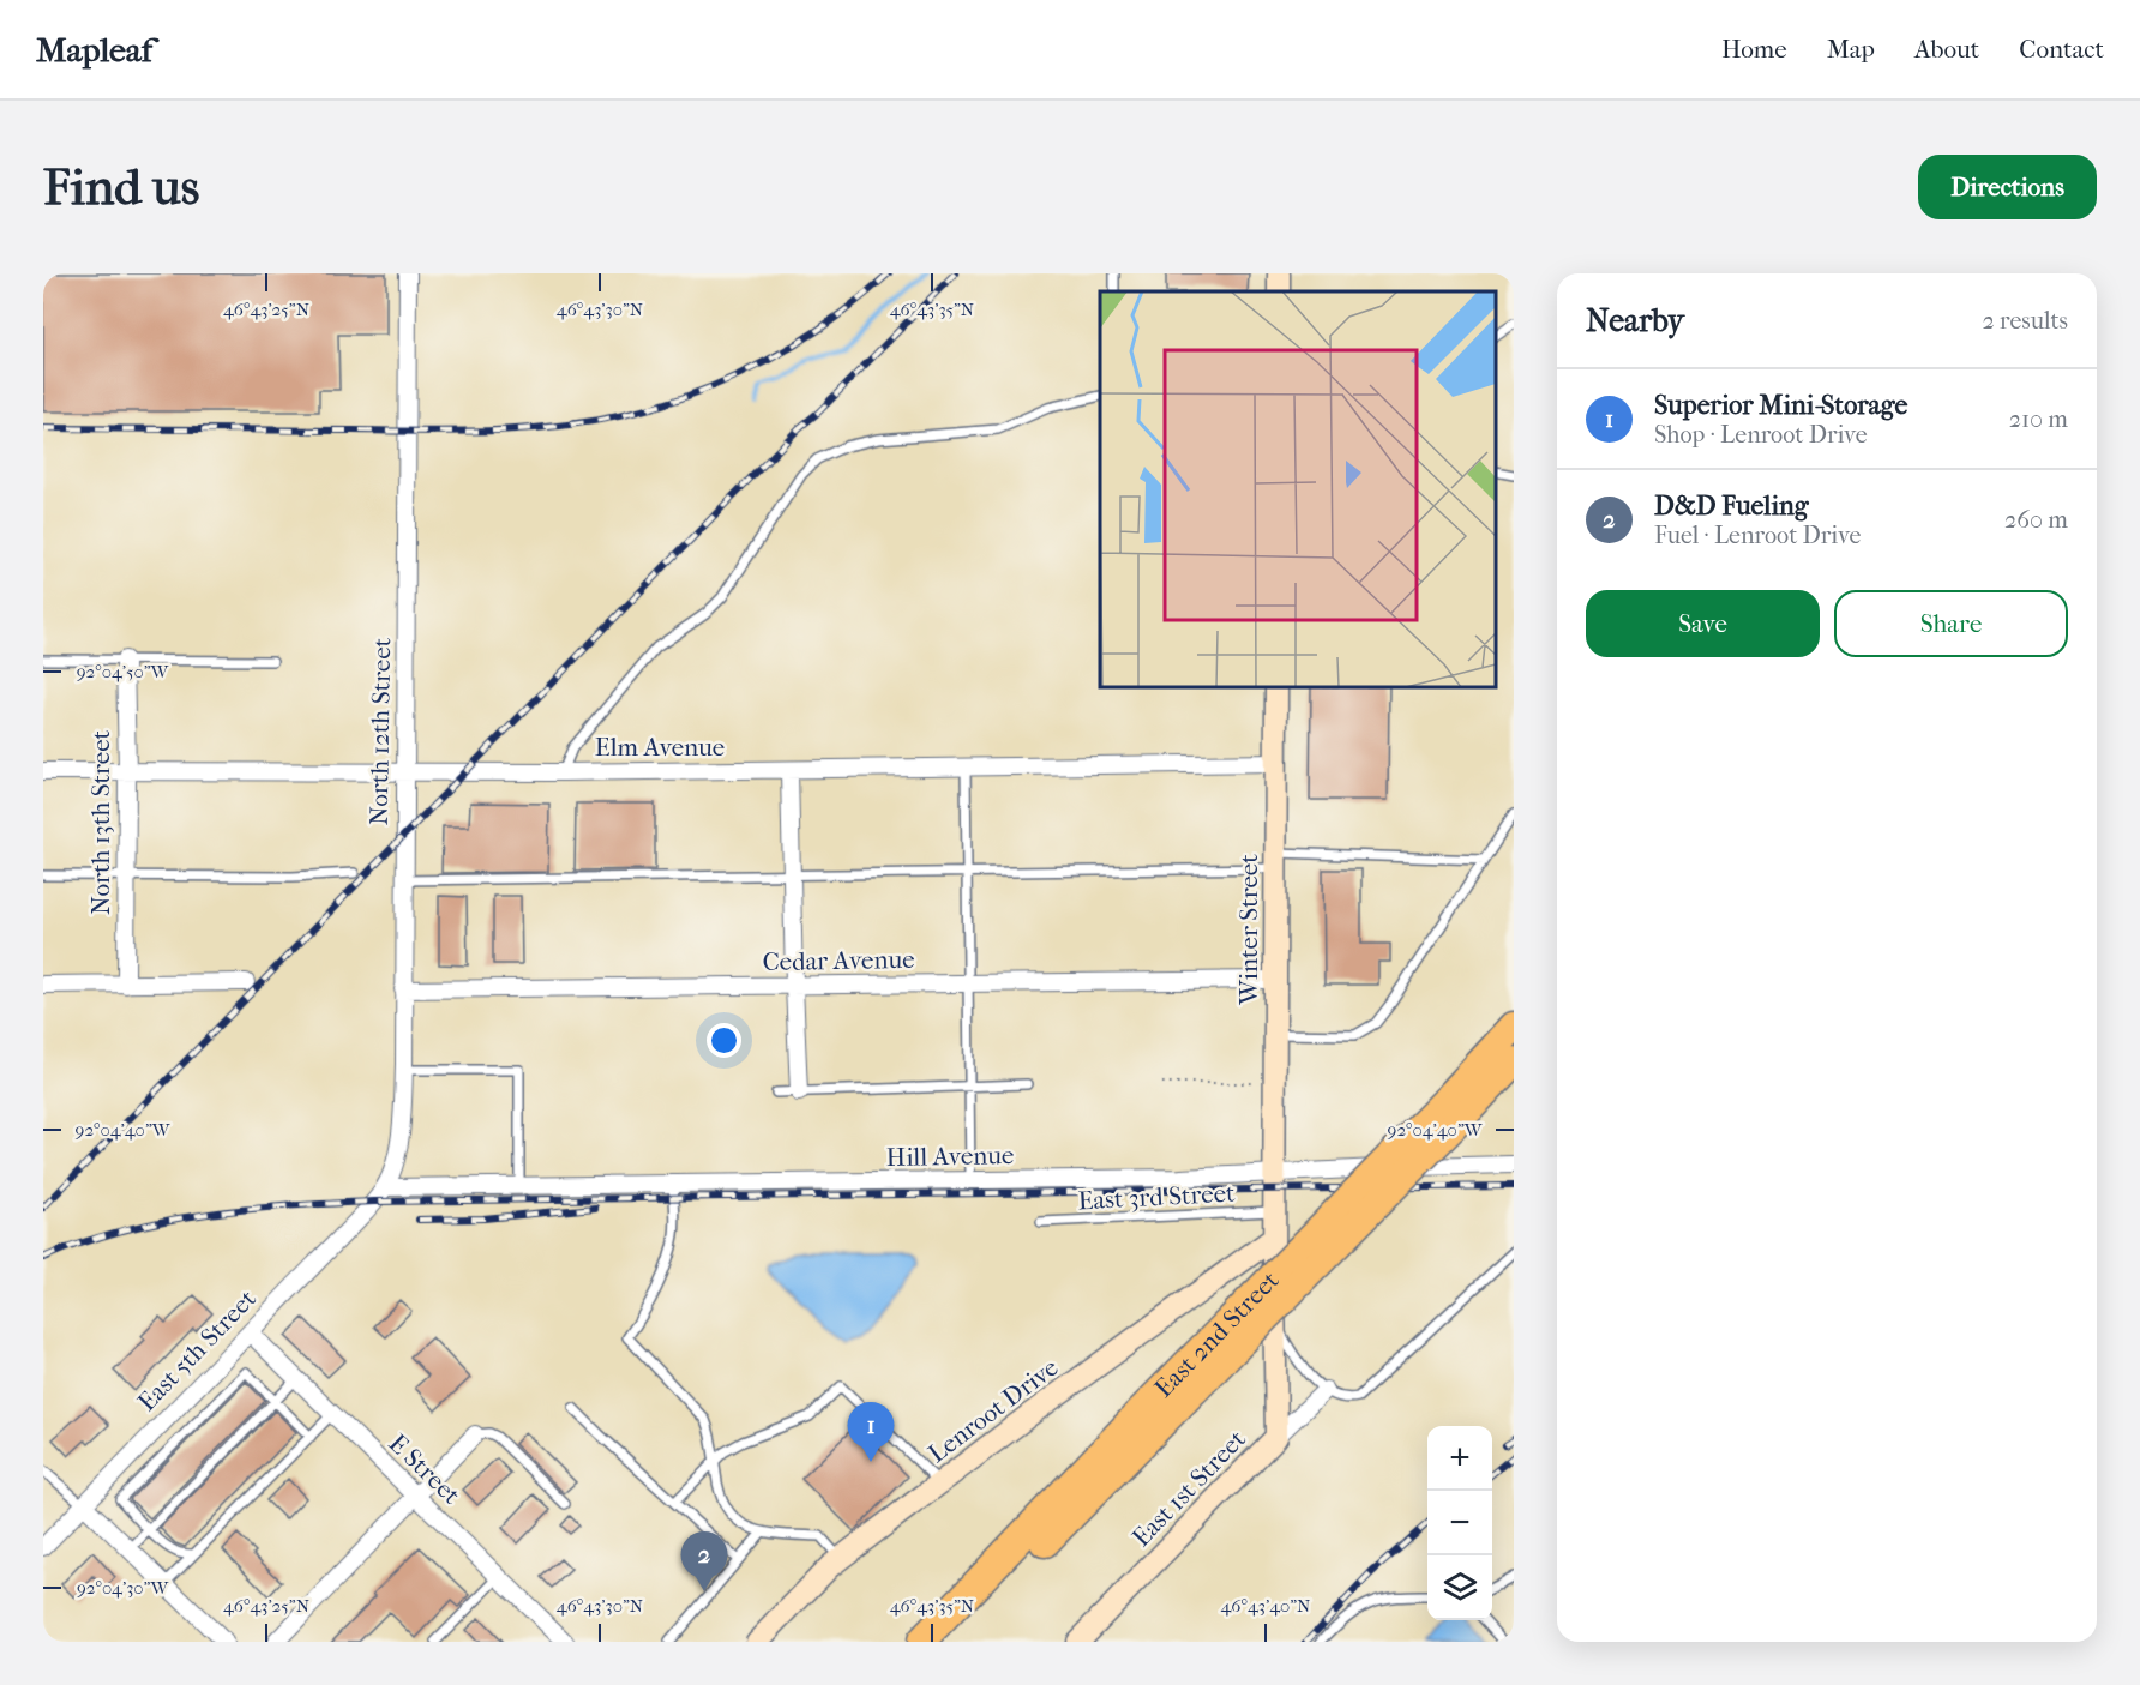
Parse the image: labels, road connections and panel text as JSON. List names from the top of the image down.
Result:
{
  "streets": {
    "highway": ["East 2nd Street"],
    "street": [
      "North 12th Street",
      "Elm Avenue",
      "North 13th Street",
      "Winter Street",
      "Cedar Avenue",
      "Hill Avenue",
      "East 5th Street",
      "Lenroot Drive",
      "E Street",
      "East 1st Street"
    ],
    "lane": ["East 3rd Street"]
  },
  "crossings": [
    ["North 12th Street", "Elm Avenue"],
    ["North 12th Street", "Cedar Avenue"],
    ["North 12th Street", "Hill Avenue"],
    ["North 12th Street", "East 5th Street"],
    ["Elm Avenue", "North 13th Street"],
    ["Elm Avenue", "Winter Street"],
    ["Winter Street", "Cedar Avenue"],
    ["Winter Street", "Hill Avenue"],
    ["Winter Street", "East 1st Street"],
    ["Hill Avenue", "East 5th Street"],
    ["Hill Avenue", "East 1st Street"],
    ["East 3rd Street", "East 1st Street"],
    ["East 5th Street", "E Street"],
    ["Lenroot Drive", "East 1st Street"]
  ],
  "page": {
    "header": "Mapleaf",
    "nav": [
      "Home",
      "Map",
      "About",
      "Contact"
    ],
    "buttons": [
      "Directions",
      ["Save", "Share"]
    ],
    "title": "Find us",
    "heading": ["Nearby", "2 results"],
    "list": [
      {
        "mark": "1",
        "name": "Superior Mini-Storage",
        "note": "Shop · Lenroot Drive",
        "value": "210 m"
      },
      {
        "mark": "2",
        "name": "D&D Fueling",
        "note": "Fuel · Lenroot Drive",
        "value": "260 m"
      }
    ],
    "pins": ["1", "2"],
    "map_buttons": ["+", "−"]
  },
  "coordinates": [
    "46°43'25\"N",
    "46°43'30\"N",
    "46°43'35\"N",
    "92°04'50\"W",
    "92°04'40\"W",
    "92°04'30\"W",
    "46°43'40\"N"
  ]
}
